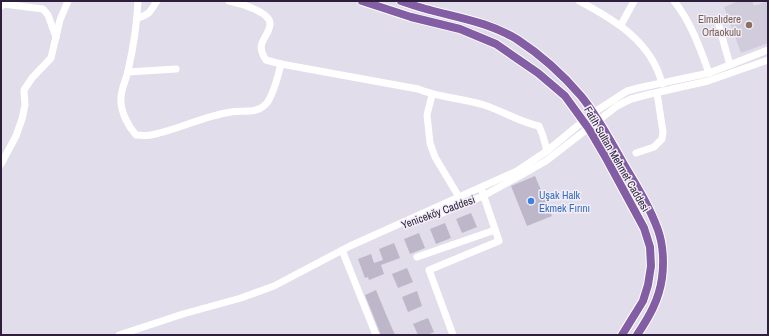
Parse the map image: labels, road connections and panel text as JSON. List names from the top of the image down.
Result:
{
  "streets": {
    "main road": ["Fatih Sultan Mehmet Caddesi"],
    "street": ["Yeniceköy Caddesi"]
  },
  "crossings": [
    ["Fatih Sultan Mehmet Caddesi", "Yeniceköy Caddesi"]
  ],
  "places": ["Elmalıdere Ortaokulu", "Uşak Halk Ekmek Fırını"]
}
